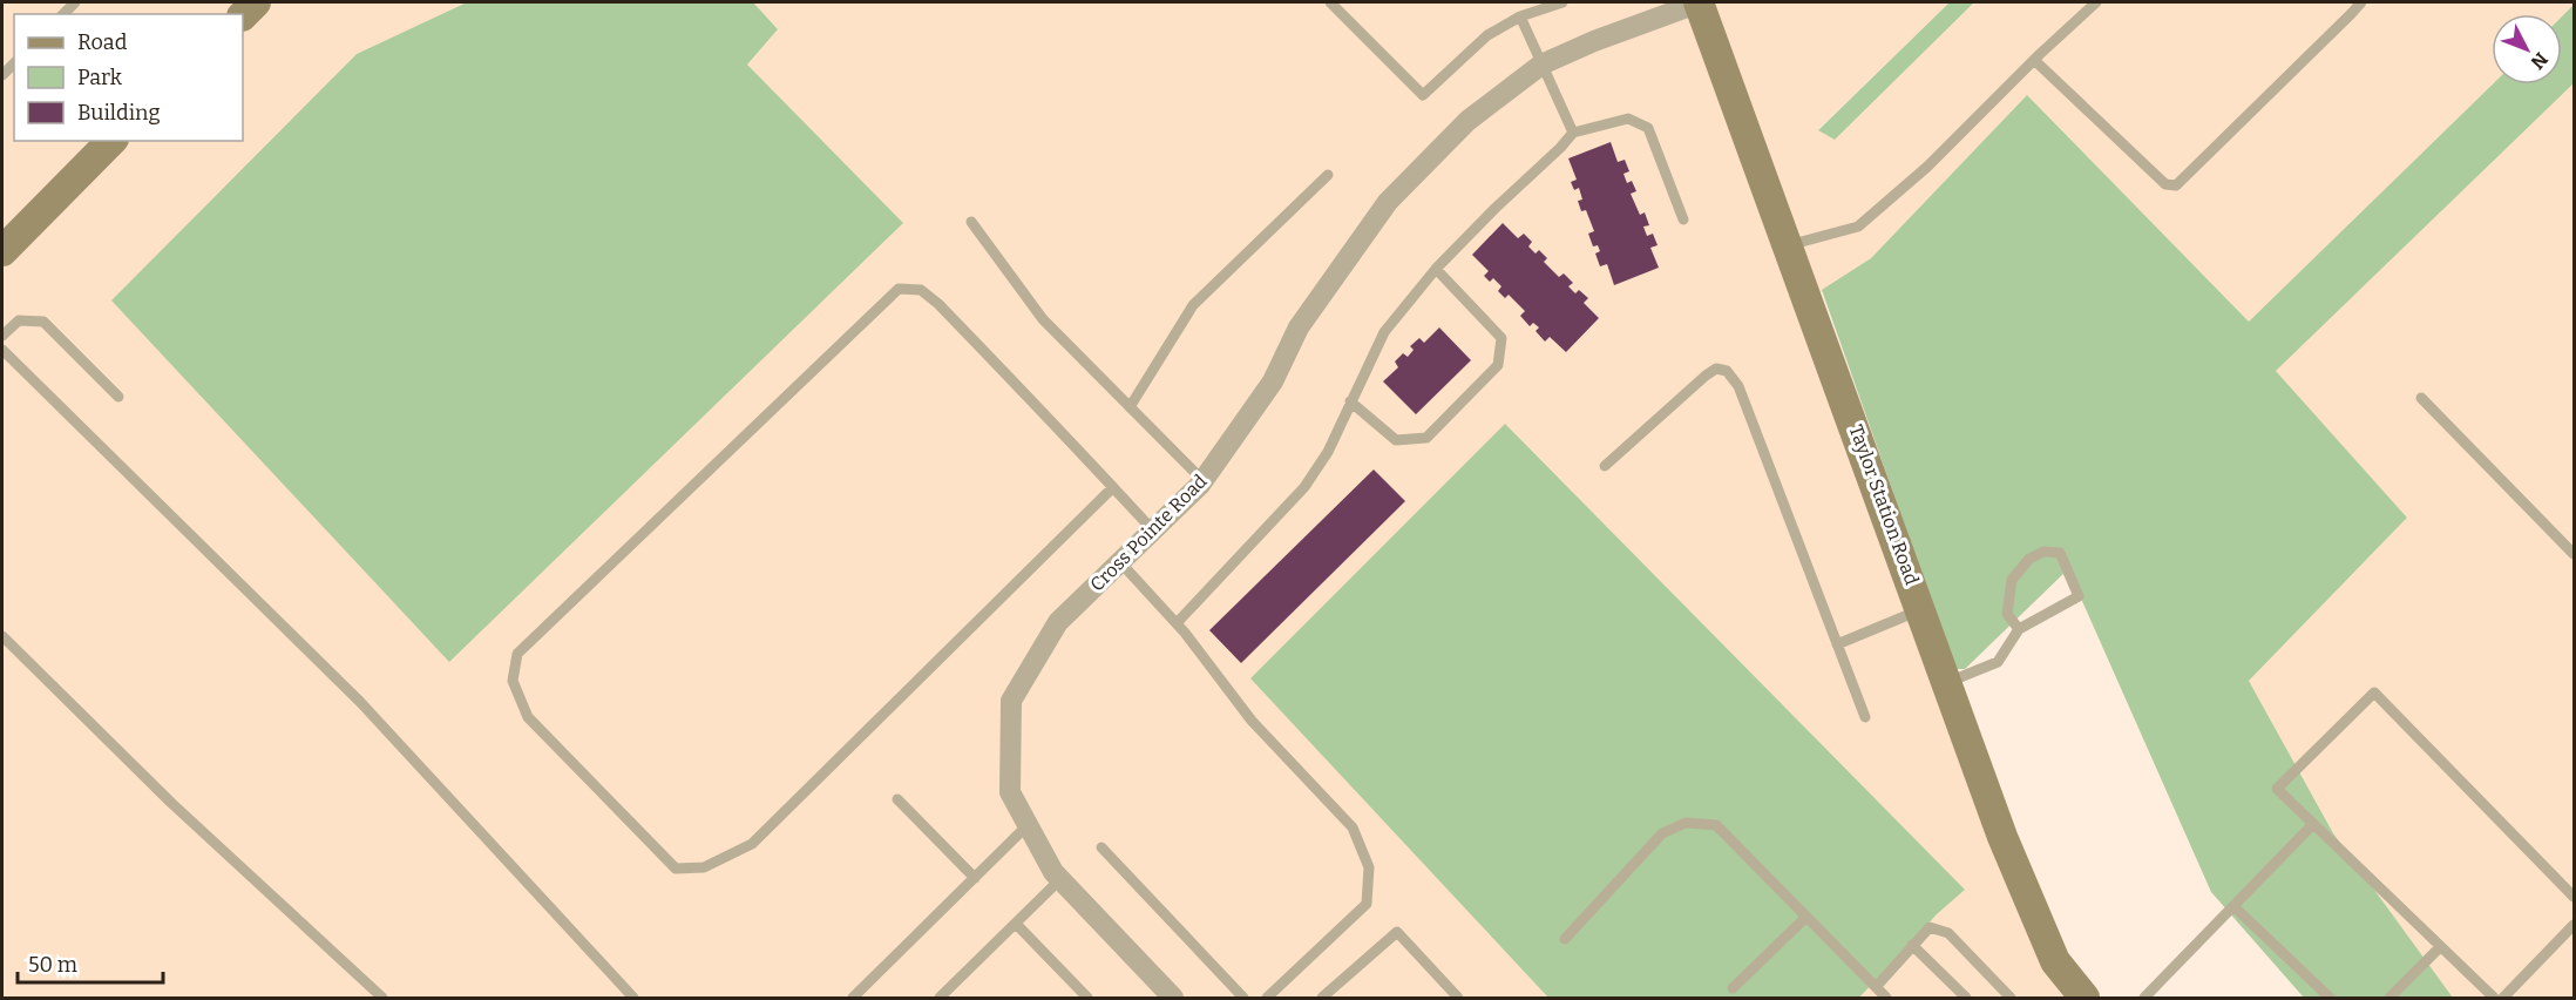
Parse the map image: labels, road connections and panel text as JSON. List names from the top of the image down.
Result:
{
  "streets": {
    "main road": ["Taylor Station Road"],
    "street": ["Cross Pointe Road"]
  },
  "crossings": [
    ["Taylor Station Road", "Cross Pointe Road"]
  ],
  "legend": ["Road", "Park", "Building"],
  "scale_bar": "50 m",
  "north": "bottom right"
}
